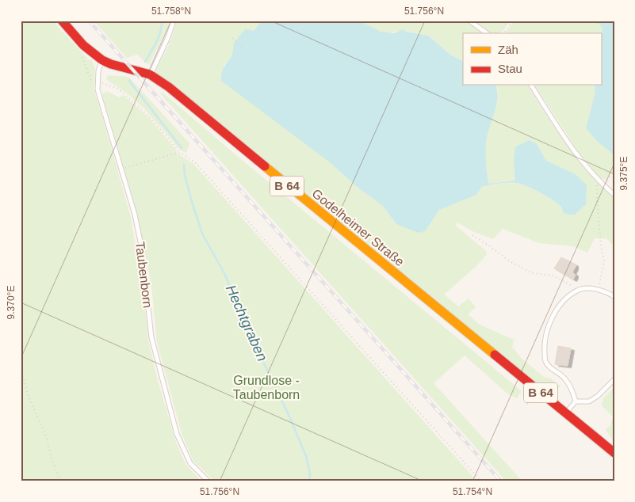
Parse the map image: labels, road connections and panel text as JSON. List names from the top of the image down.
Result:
{
  "streets": {
    "main road": ["B 64", "Godelheimer Straße"],
    "lane": ["Taubenborn"]
  },
  "crossings": [
    ["Godelheimer Straße", "Taubenborn"]
  ],
  "water": ["Hechtgraben"],
  "parks": ["Grundlose - Taubenborn"],
  "legend": ["Zäh", "Stau"],
  "coordinates": [
    "51.758°N",
    "51.756°N",
    "9.375°E",
    "9.370°E",
    "51.754°N"
  ]
}
